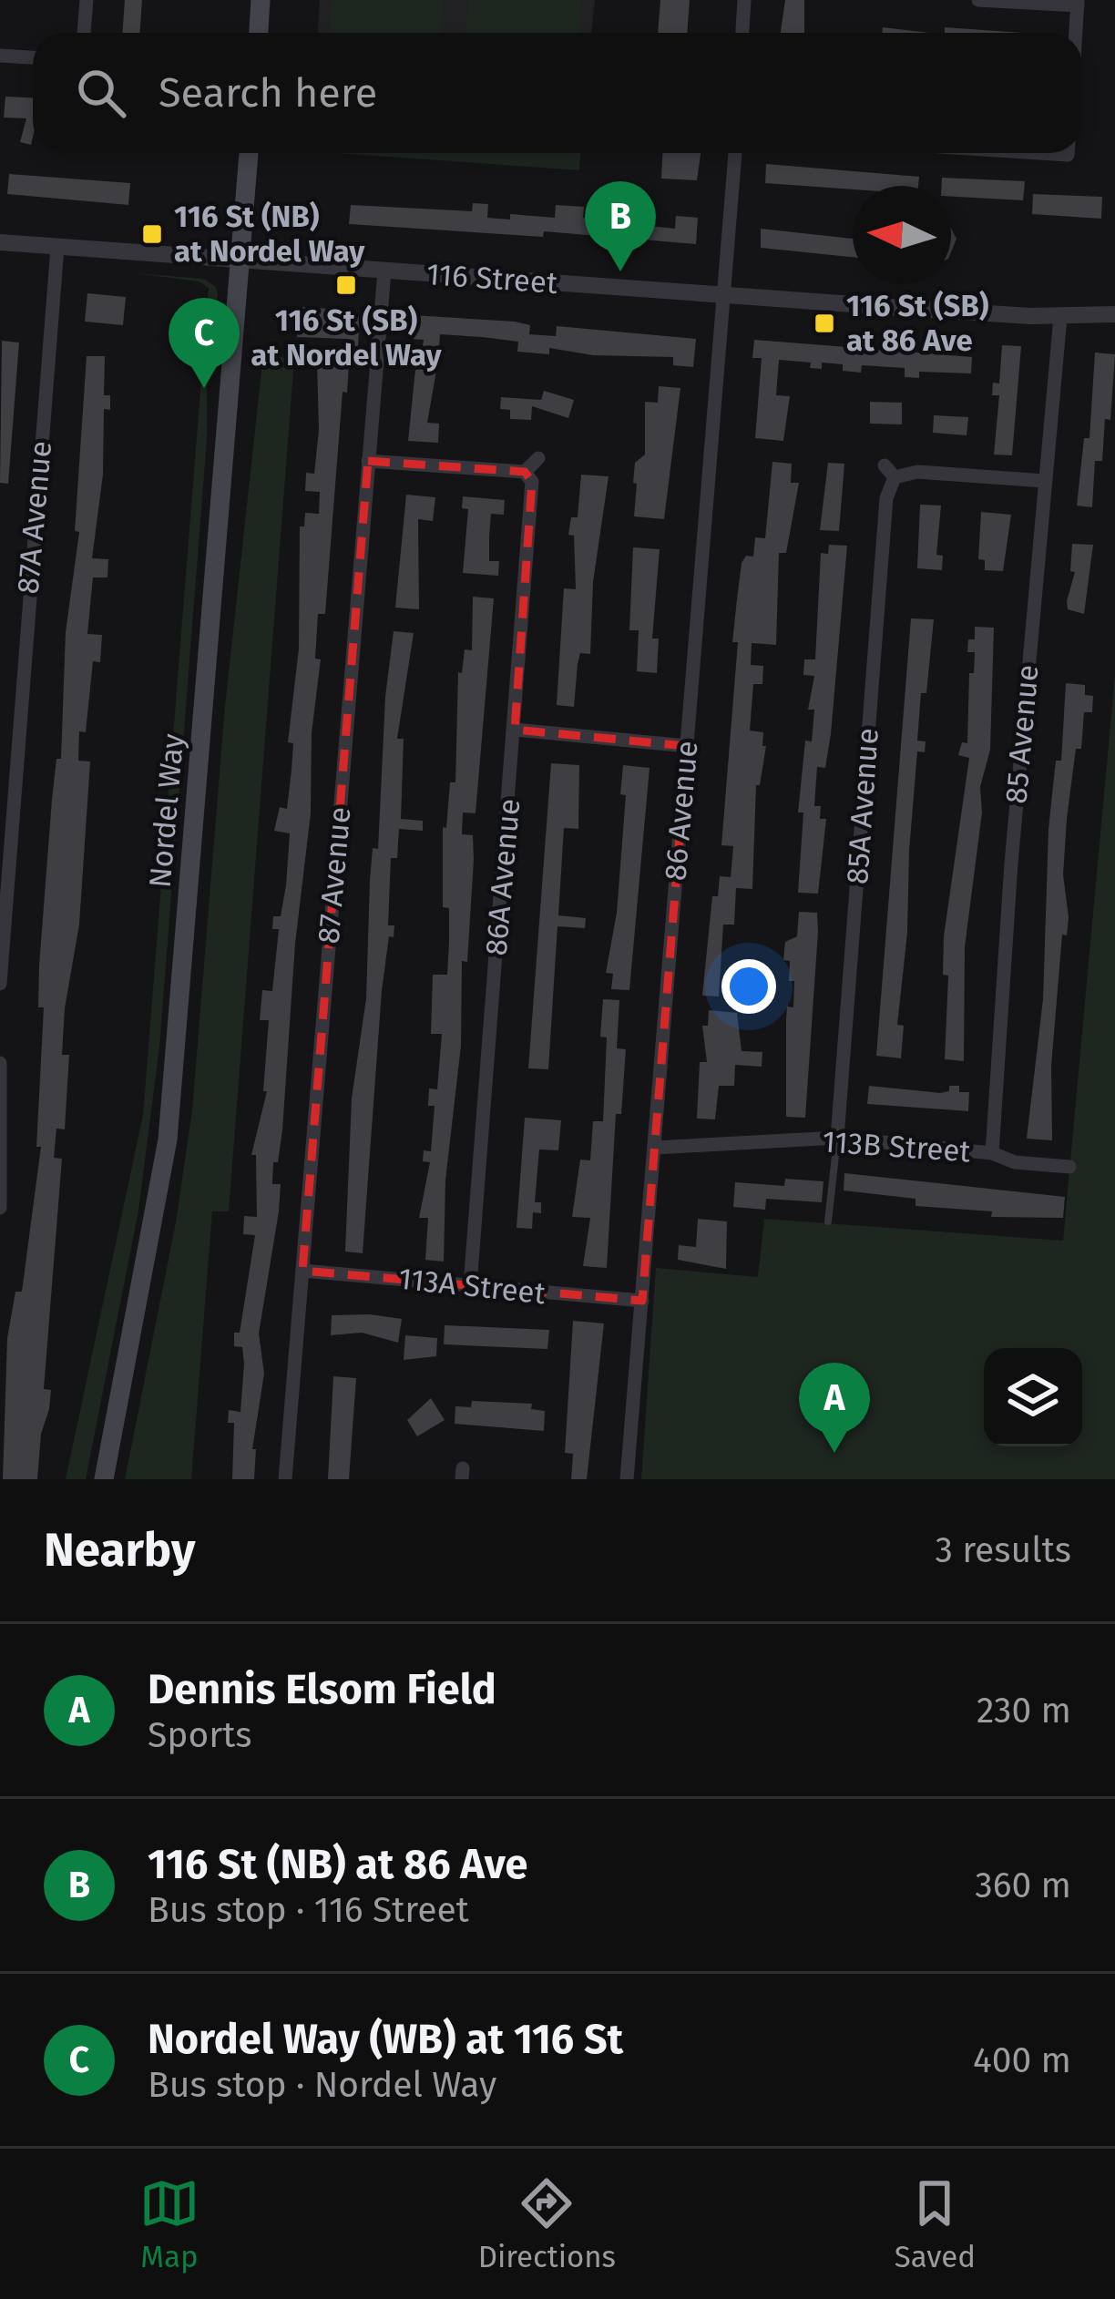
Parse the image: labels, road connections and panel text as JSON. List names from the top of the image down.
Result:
{
  "streets": {
    "main road": ["Nordel Way"],
    "street": [
      "116 Street",
      "87A Avenue",
      "85 Avenue",
      "85A Avenue",
      "86 Avenue",
      "87 Avenue",
      "86A Avenue",
      "113B Street",
      "113A Street"
    ]
  },
  "crossings": [
    ["116 Street", "87A Avenue"],
    ["116 Street", "85 Avenue"],
    ["116 Street", "Nordel Way"],
    ["116 Street", "86 Avenue"],
    ["116 Street", "87 Avenue"],
    ["85 Avenue", "85A Avenue"],
    ["85 Avenue", "113B Street"],
    ["85A Avenue", "113B Street"],
    ["86 Avenue", "113B Street"],
    ["86 Avenue", "113A Street"],
    ["87 Avenue", "113A Street"],
    ["86A Avenue", "113A Street"]
  ],
  "places": {
    "transit": ["116 St (NB) at Nordel Way", "116 St (SB) at Nordel Way", "116 St (SB) at 86 Ave"]
  },
  "north": "left",
  "page": {
    "search": "Search here",
    "pins": ["B", "C", "A"],
    "heading": ["Nearby", "3 results"],
    "list": [
      {
        "mark": "A",
        "name": "Dennis Elsom Field",
        "note": "Sports",
        "value": "230 m"
      },
      {
        "mark": "B",
        "name": "116 St (NB) at 86 Ave",
        "note": "Bus stop · 116 Street",
        "value": "360 m"
      },
      {
        "mark": "C",
        "name": "Nordel Way (WB) at 116 St",
        "note": "Bus stop · Nordel Way",
        "value": "400 m"
      }
    ],
    "nav": ["Map", "Directions", "Saved"]
  }
}
